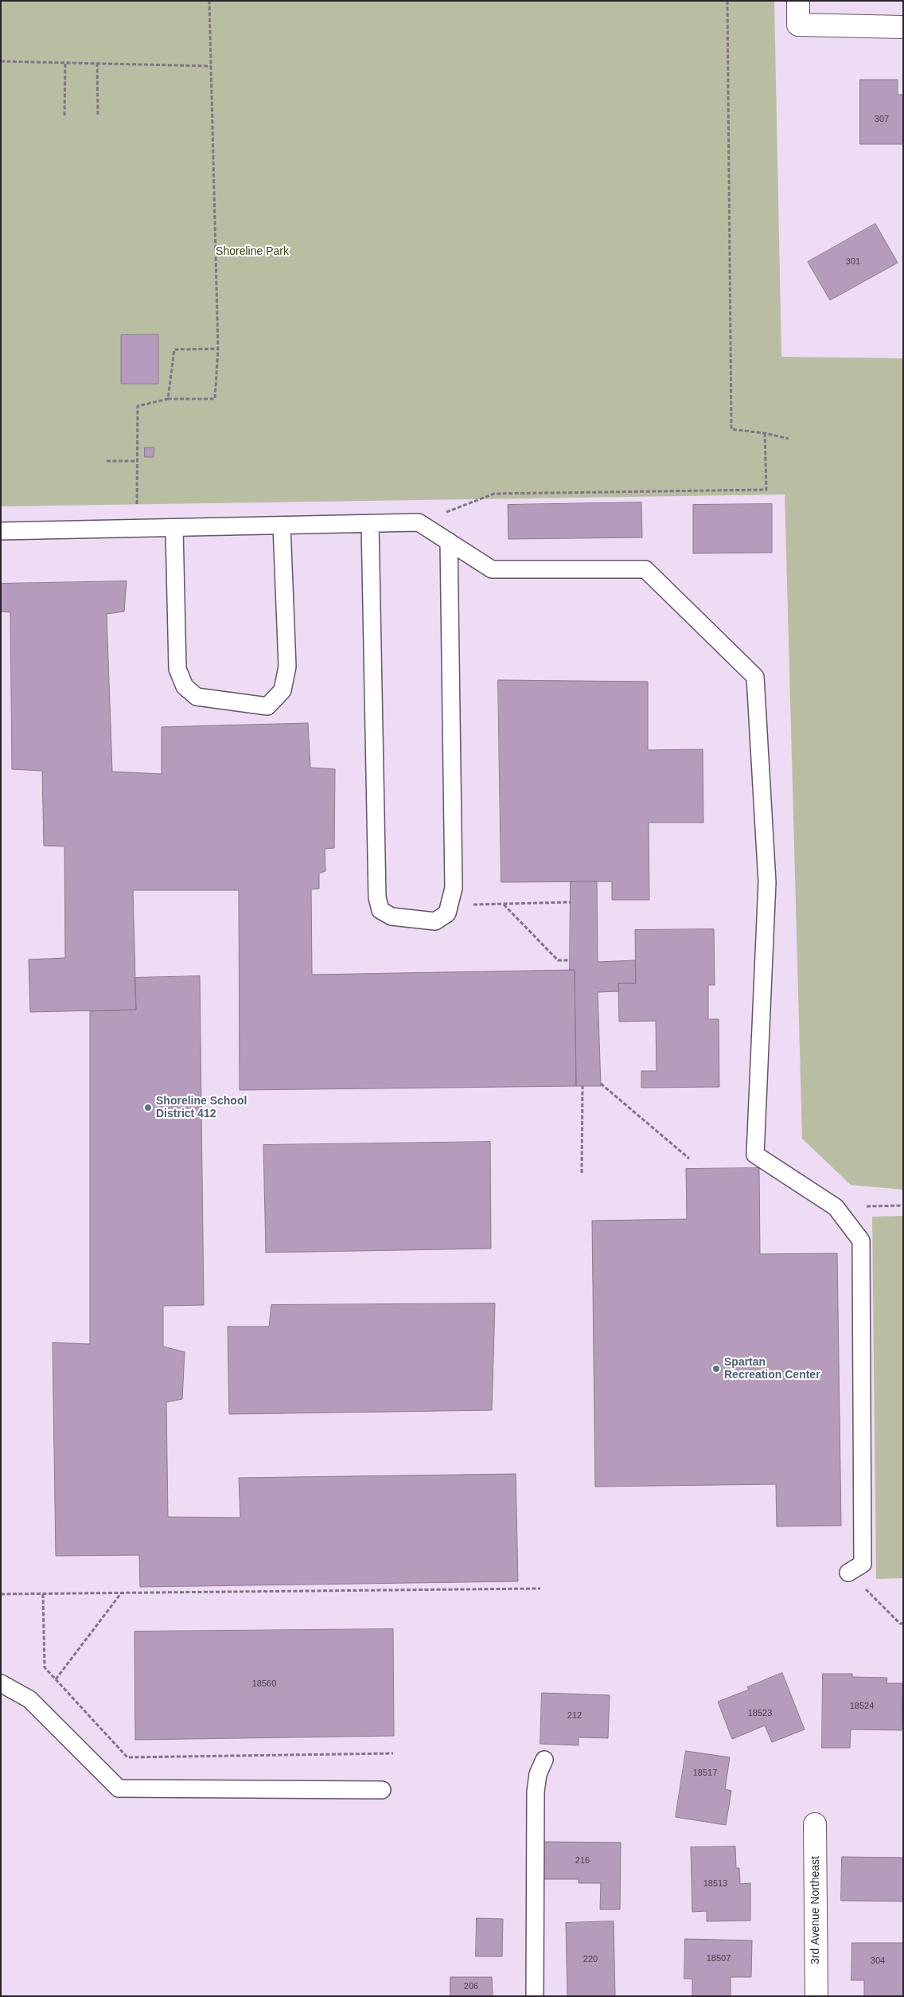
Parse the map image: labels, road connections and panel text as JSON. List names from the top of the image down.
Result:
{
  "streets": {
    "street": ["3rd Avenue Northeast"]
  },
  "parks": ["Shoreline Park"],
  "places": ["Shoreline School District 412", "Spartan Recreation Center"],
  "house_numbers": [
    "307",
    "301",
    "18560",
    "18524",
    "18523",
    "212",
    "18517",
    "216",
    "18513",
    "18507",
    "220",
    "304",
    "206"
  ]
}
